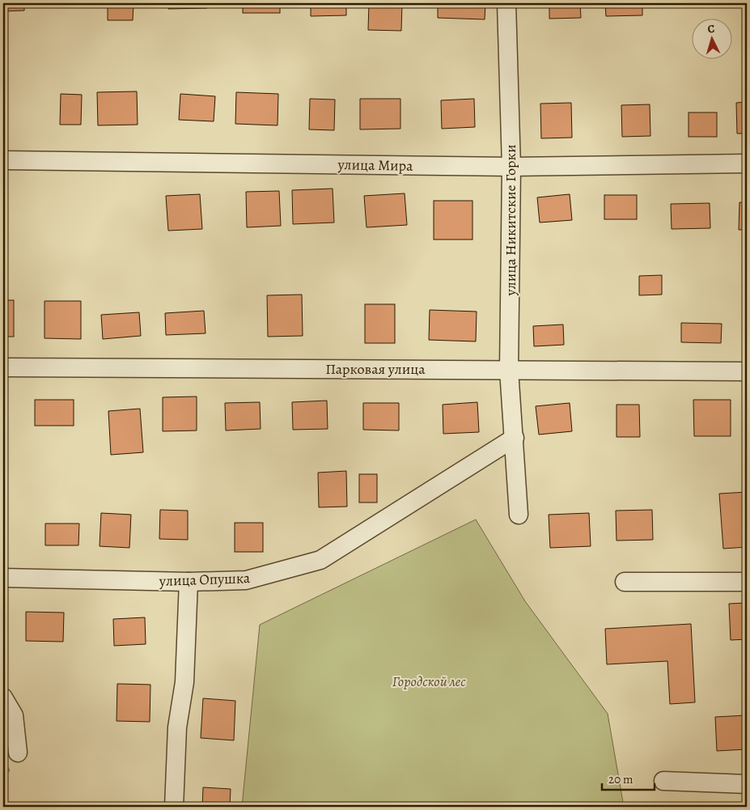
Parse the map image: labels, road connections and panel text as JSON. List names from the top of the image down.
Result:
{
  "streets": {
    "street": [
      "улица Мира",
      "улица Никитские Горки",
      "Парковая улица",
      "улица Опушка"
    ]
  },
  "crossings": [
    ["улица Мира", "улица Никитские Горки"],
    ["улица Никитские Горки", "Парковая улица"],
    ["улица Никитские Горки", "улица Опушка"]
  ],
  "parks": ["Городской лес"],
  "scale_bar": "20 m",
  "north": "top"
}
